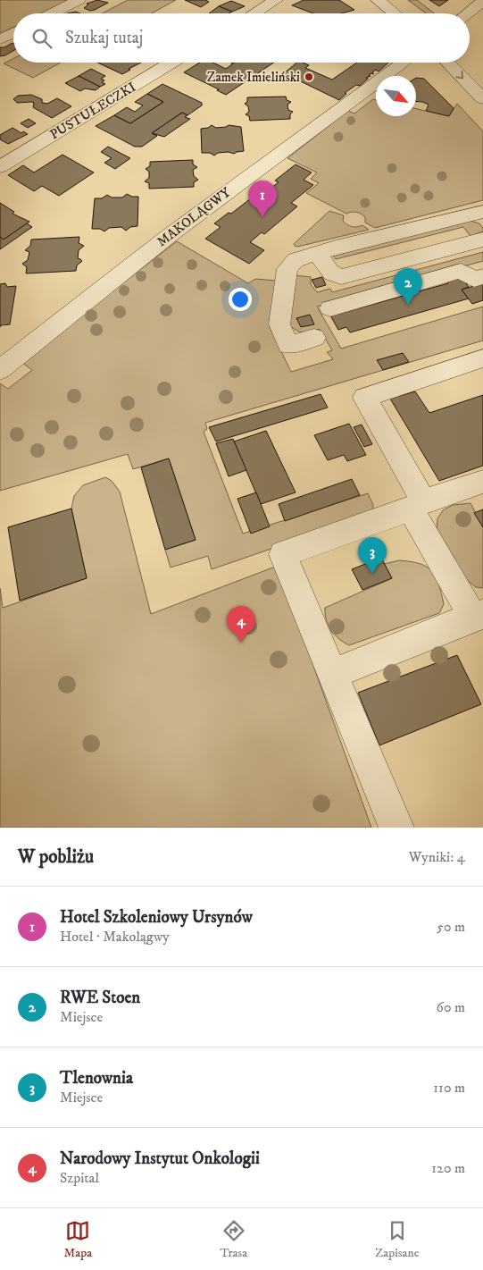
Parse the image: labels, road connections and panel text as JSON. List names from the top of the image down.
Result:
{
  "streets": {
    "street": ["PUSTUŁECZKI", "MAKOLĄGWY"]
  },
  "places": ["Zamek Imieliński"],
  "north": "bottom right",
  "page": {
    "search": "Szukaj tutaj",
    "pins": [
      "1",
      "2",
      "3",
      "4"
    ],
    "heading": ["W pobliżu", "Wyniki: 4"],
    "list": [
      {
        "mark": "1",
        "name": "Hotel Szkoleniowy Ursynów",
        "note": "Hotel · Makolągwy",
        "value": "50 m"
      },
      {
        "mark": "2",
        "name": "RWE Stoen",
        "note": "Miejsce",
        "value": "60 m"
      },
      {
        "mark": "3",
        "name": "Tlenownia",
        "note": "Miejsce",
        "value": "110 m"
      },
      {
        "mark": "4",
        "name": "Narodowy Instytut Onkologii",
        "note": "Szpital",
        "value": "120 m"
      }
    ],
    "nav": ["Mapa", "Trasa", "Zapisane"]
  }
}
